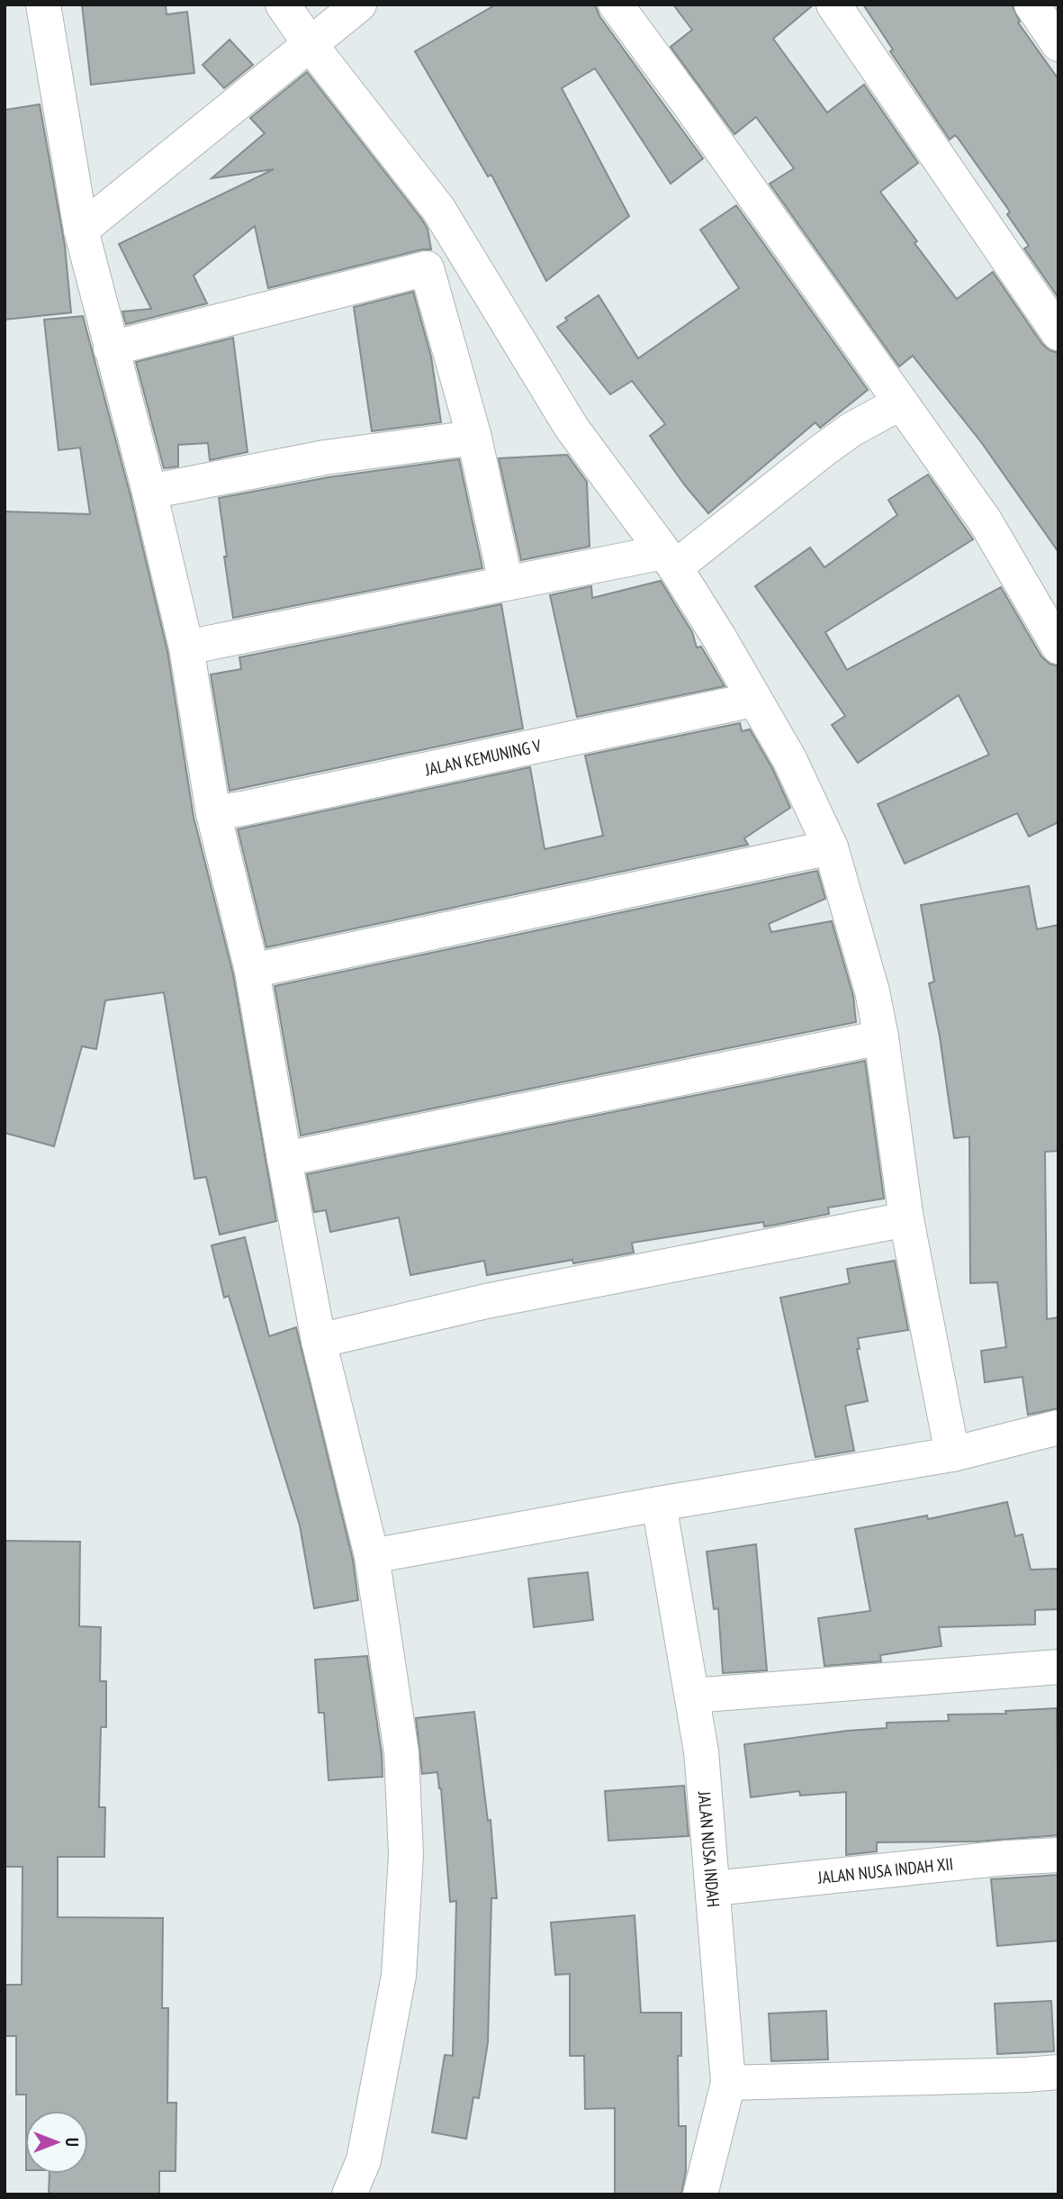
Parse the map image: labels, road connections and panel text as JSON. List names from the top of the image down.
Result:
{
  "streets": {
    "street": ["JALAN KEMUNING V", "JALAN NUSA INDAH", "JALAN NUSA INDAH XII"]
  },
  "crossings": [
    ["JALAN NUSA INDAH", "JALAN NUSA INDAH XII"]
  ],
  "north": "right"
}
